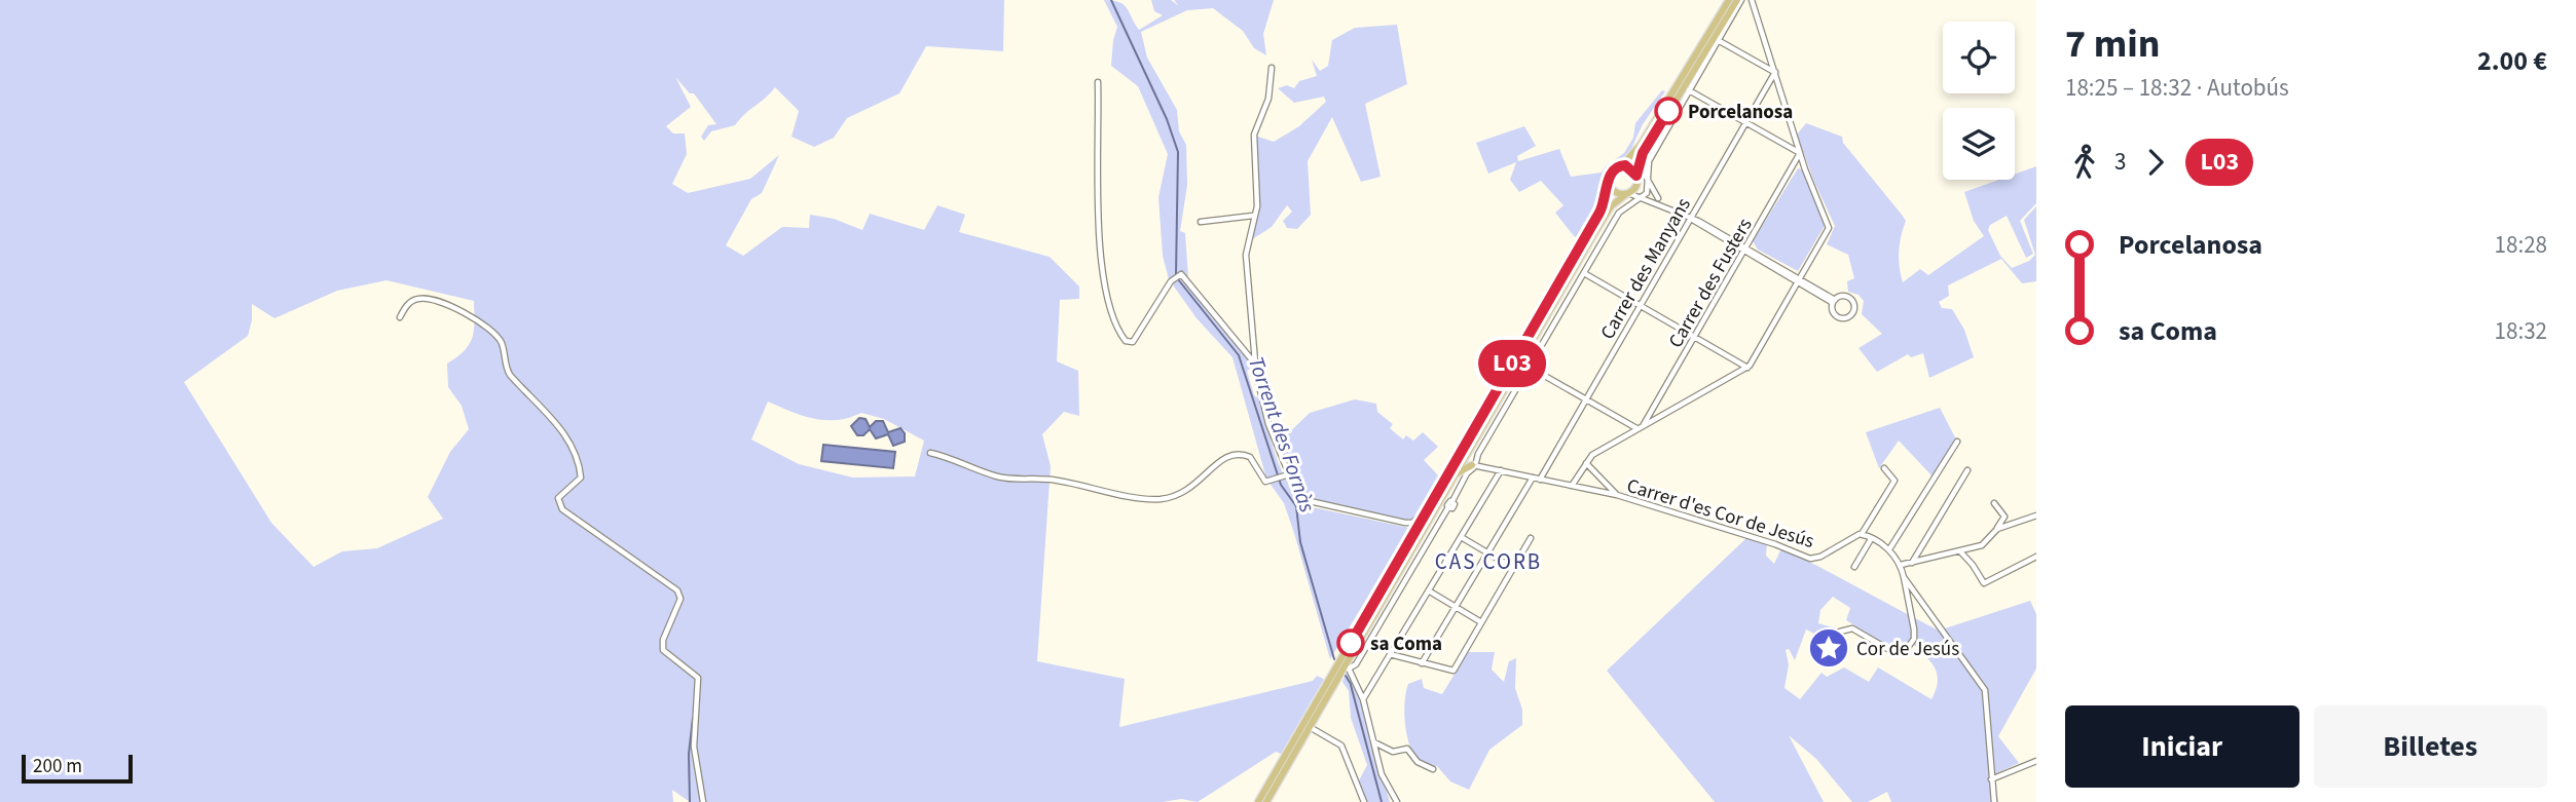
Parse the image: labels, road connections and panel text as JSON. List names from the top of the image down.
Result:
{
  "streets": {
    "street": ["Carrer des Manyans", "Carrer des Fusters", "Carrer d'es Cor de Jesús"]
  },
  "crossings": [
    ["Carrer des Manyans", "Carrer d'es Cor de Jesús"]
  ],
  "districts": ["CAS CORB"],
  "water": ["Torrent des Fornàs"],
  "places": {
    "other": ["Porcelanosa", "sa Coma"],
    "place": ["Cor de Jesús"]
  },
  "lines": ["bus line L03"],
  "scale_bar": "200 m",
  "page": {
    "on_map": "L03",
    "heading": ["7 min", "18:25 – 18:32 · Autobús", "2.00 €"],
    "legs": ["3", "L03"],
    "list": [
      {
        "name": "Porcelanosa",
        "value": "18:28"
      },
      {
        "name": "sa Coma",
        "value": "18:32"
      }
    ],
    "buttons": ["Iniciar", "Billetes"],
    "scale": "200 m"
  }
}
